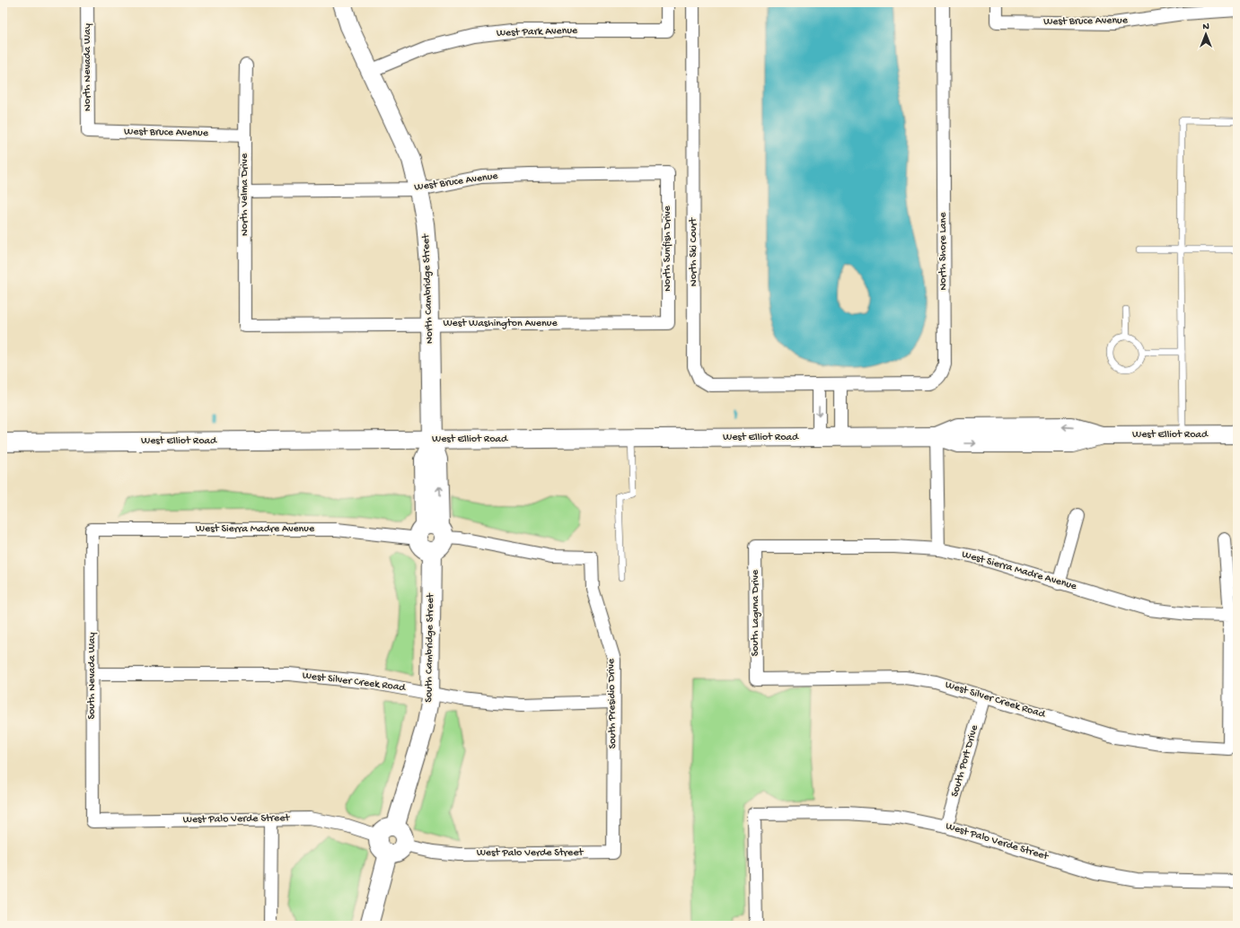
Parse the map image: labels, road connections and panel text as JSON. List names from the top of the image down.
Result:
{
  "streets": {
    "main road": ["North Cambridge Street", "West Elliot Road", "South Cambridge Street"],
    "street": [
      "West Bruce Avenue",
      "West Park Avenue",
      "North Nevada Way",
      "North Velma Drive",
      "North Sunfish Drive",
      "North Shore Lane",
      "North Ski Court",
      "West Washington Avenue",
      "West Sierra Madre Avenue",
      "South Laguna Drive",
      "South Nevada Way",
      "West Silver Creek Road",
      "South Presidio Drive",
      "South Port Drive",
      "West Palo Verde Street"
    ]
  },
  "crossings": [
    ["West Bruce Avenue", "North Nevada Way"],
    ["West Bruce Avenue", "North Velma Drive"],
    ["West Bruce Avenue", "North Sunfish Drive"],
    ["West Bruce Avenue", "North Cambridge Street"],
    ["West Park Avenue", "North Cambridge Street"],
    ["North Velma Drive", "West Washington Avenue"],
    ["North Sunfish Drive", "West Washington Avenue"],
    ["North Shore Lane", "North Ski Court"],
    ["North Cambridge Street", "West Washington Avenue"],
    ["North Cambridge Street", "West Elliot Road"],
    ["West Sierra Madre Avenue", "South Laguna Drive"],
    ["West Sierra Madre Avenue", "South Cambridge Street"],
    ["West Sierra Madre Avenue", "South Nevada Way"],
    ["West Sierra Madre Avenue", "West Silver Creek Road"],
    ["West Sierra Madre Avenue", "South Presidio Drive"],
    ["South Laguna Drive", "West Silver Creek Road"],
    ["South Cambridge Street", "West Silver Creek Road"],
    ["South Cambridge Street", "West Palo Verde Street"],
    ["South Nevada Way", "West Silver Creek Road"],
    ["South Nevada Way", "West Palo Verde Street"],
    ["West Silver Creek Road", "South Presidio Drive"],
    ["West Silver Creek Road", "South Port Drive"],
    ["South Presidio Drive", "West Palo Verde Street"],
    ["South Port Drive", "West Palo Verde Street"]
  ],
  "north": "top"
}
